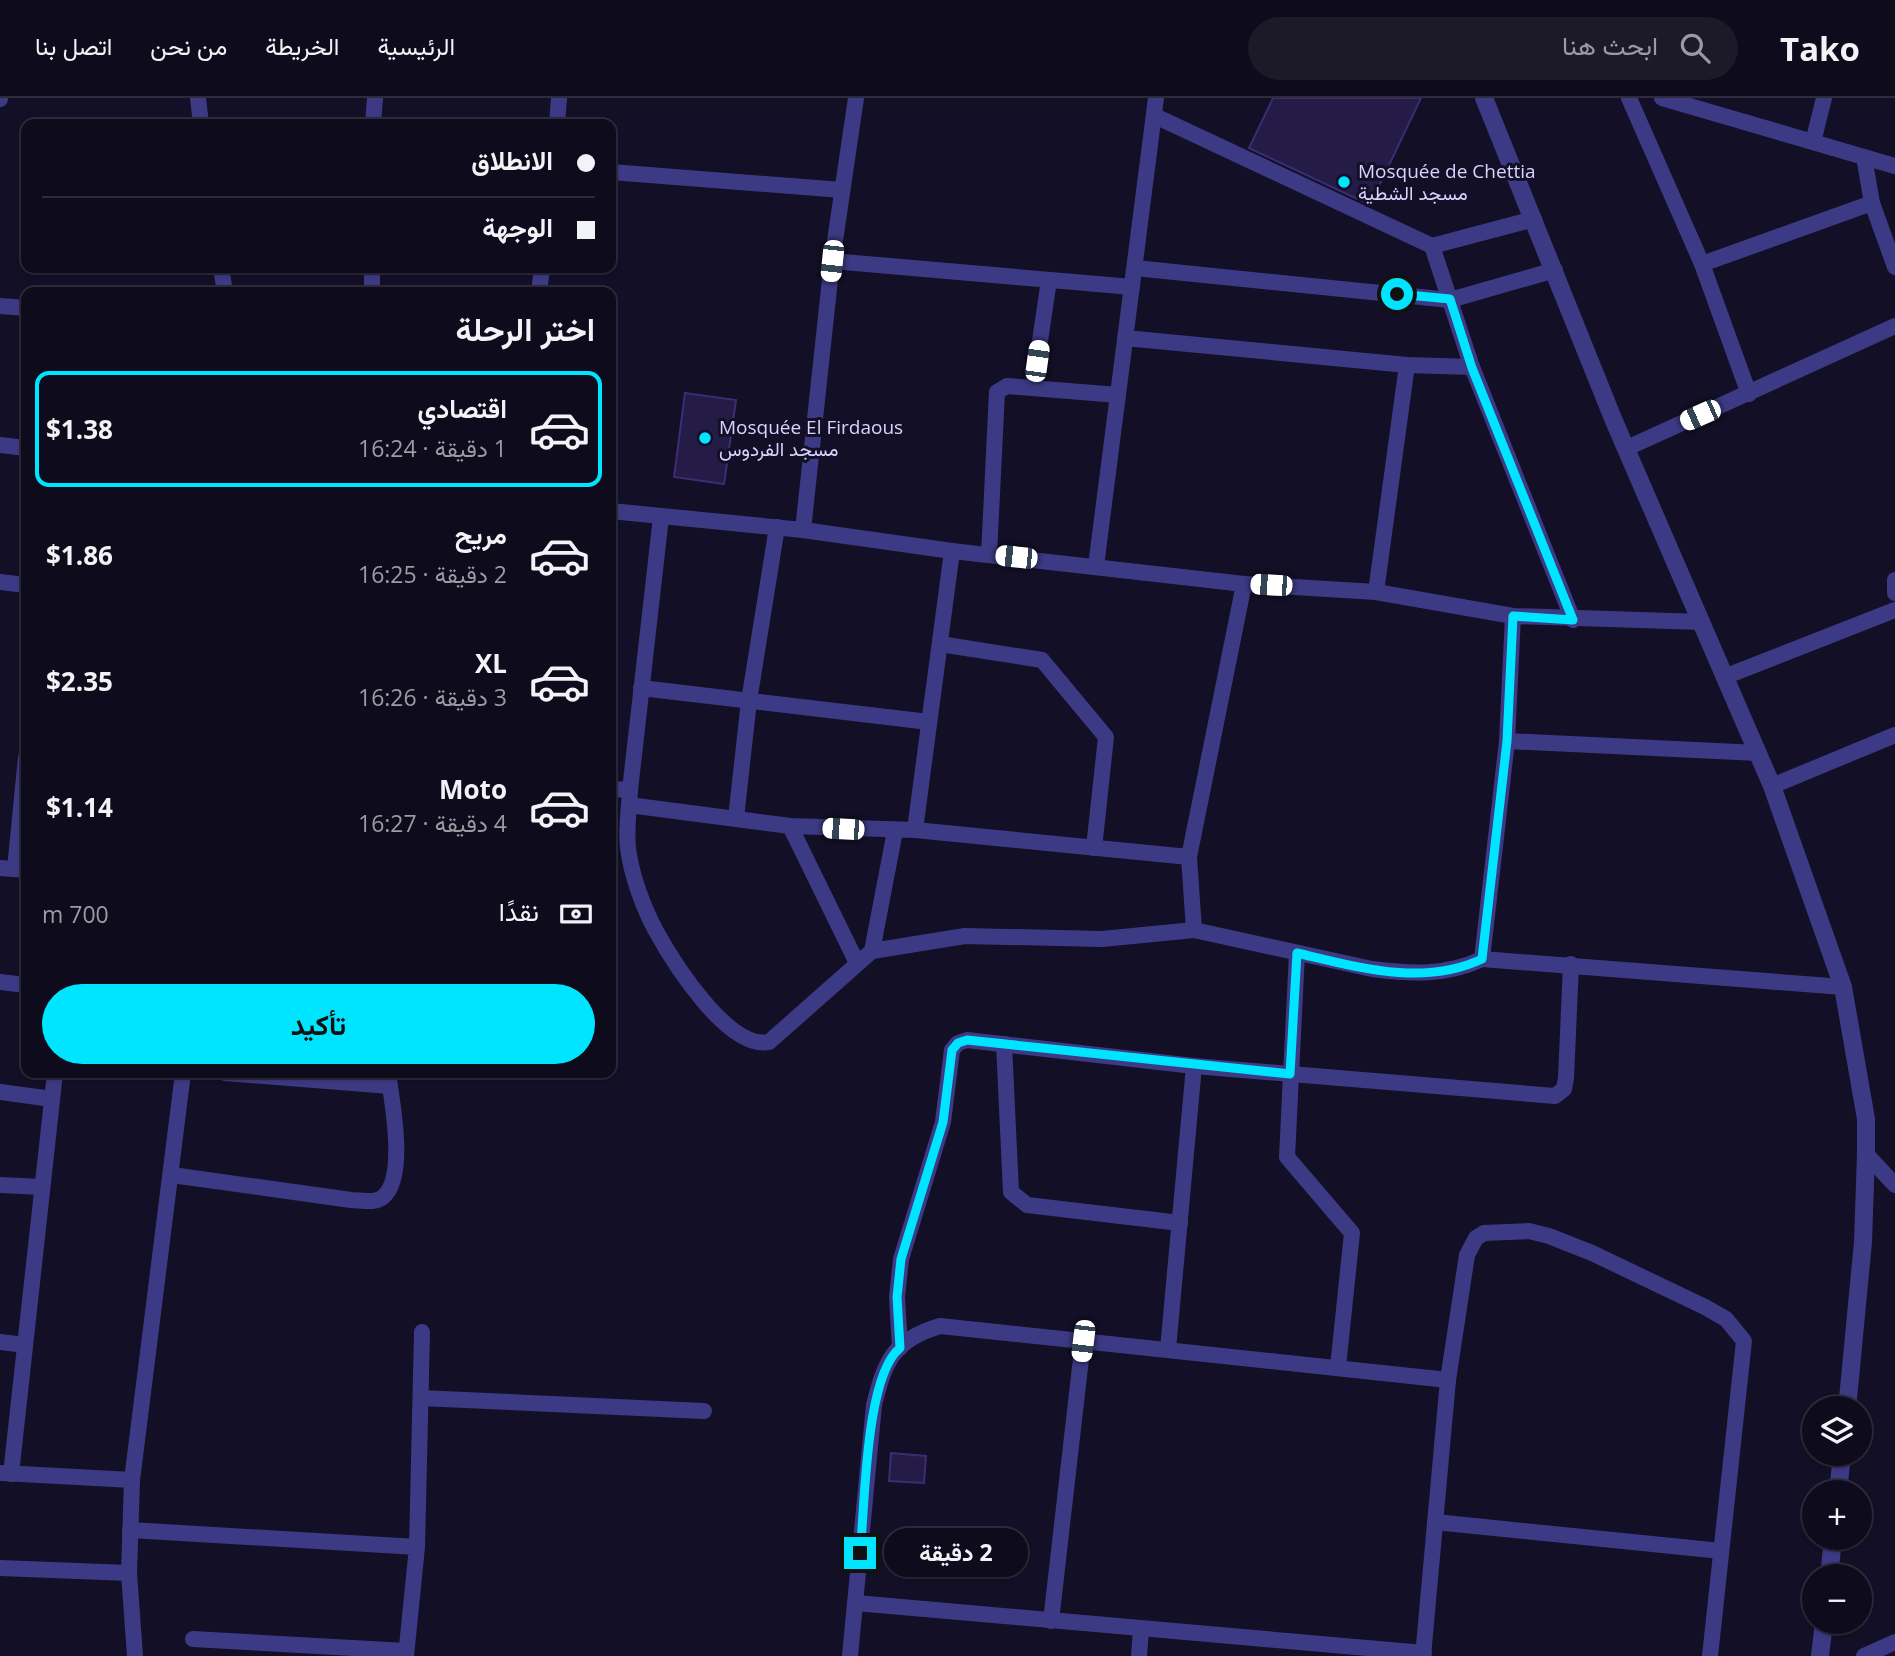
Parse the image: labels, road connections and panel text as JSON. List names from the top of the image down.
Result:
{
  "places": ["Mosquée de Chettia مسجد الشطية", "Mosquée El Firdaous مسجد الفردوس"],
  "page": {
    "header": "Tako",
    "search": "ابحث هنا",
    "nav": [
      "الرئيسية",
      "الخريطة",
      "من نحن",
      "اتصل بنا"
    ],
    "banner": ["الانطلاق", "الوجهة"],
    "heading": "اختر الرحلة",
    "list": [
      {
        "name": "اقتصادي",
        "note": "1 دقيقة · 16:24",
        "value": "$1.38"
      },
      {
        "name": "مريح",
        "note": "2 دقيقة · 16:25",
        "value": "$1.86"
      },
      {
        "name": "XL",
        "note": "3 دقيقة · 16:26",
        "value": "$2.35"
      },
      {
        "name": "Moto",
        "note": "4 دقيقة · 16:27",
        "value": "$1.14"
      }
    ],
    "pay": ["نقدًا", "700 m"],
    "buttons": "تأكيد",
    "map_buttons": ["+", "−"],
    "bubble": "2 دقيقة"
  }
}
